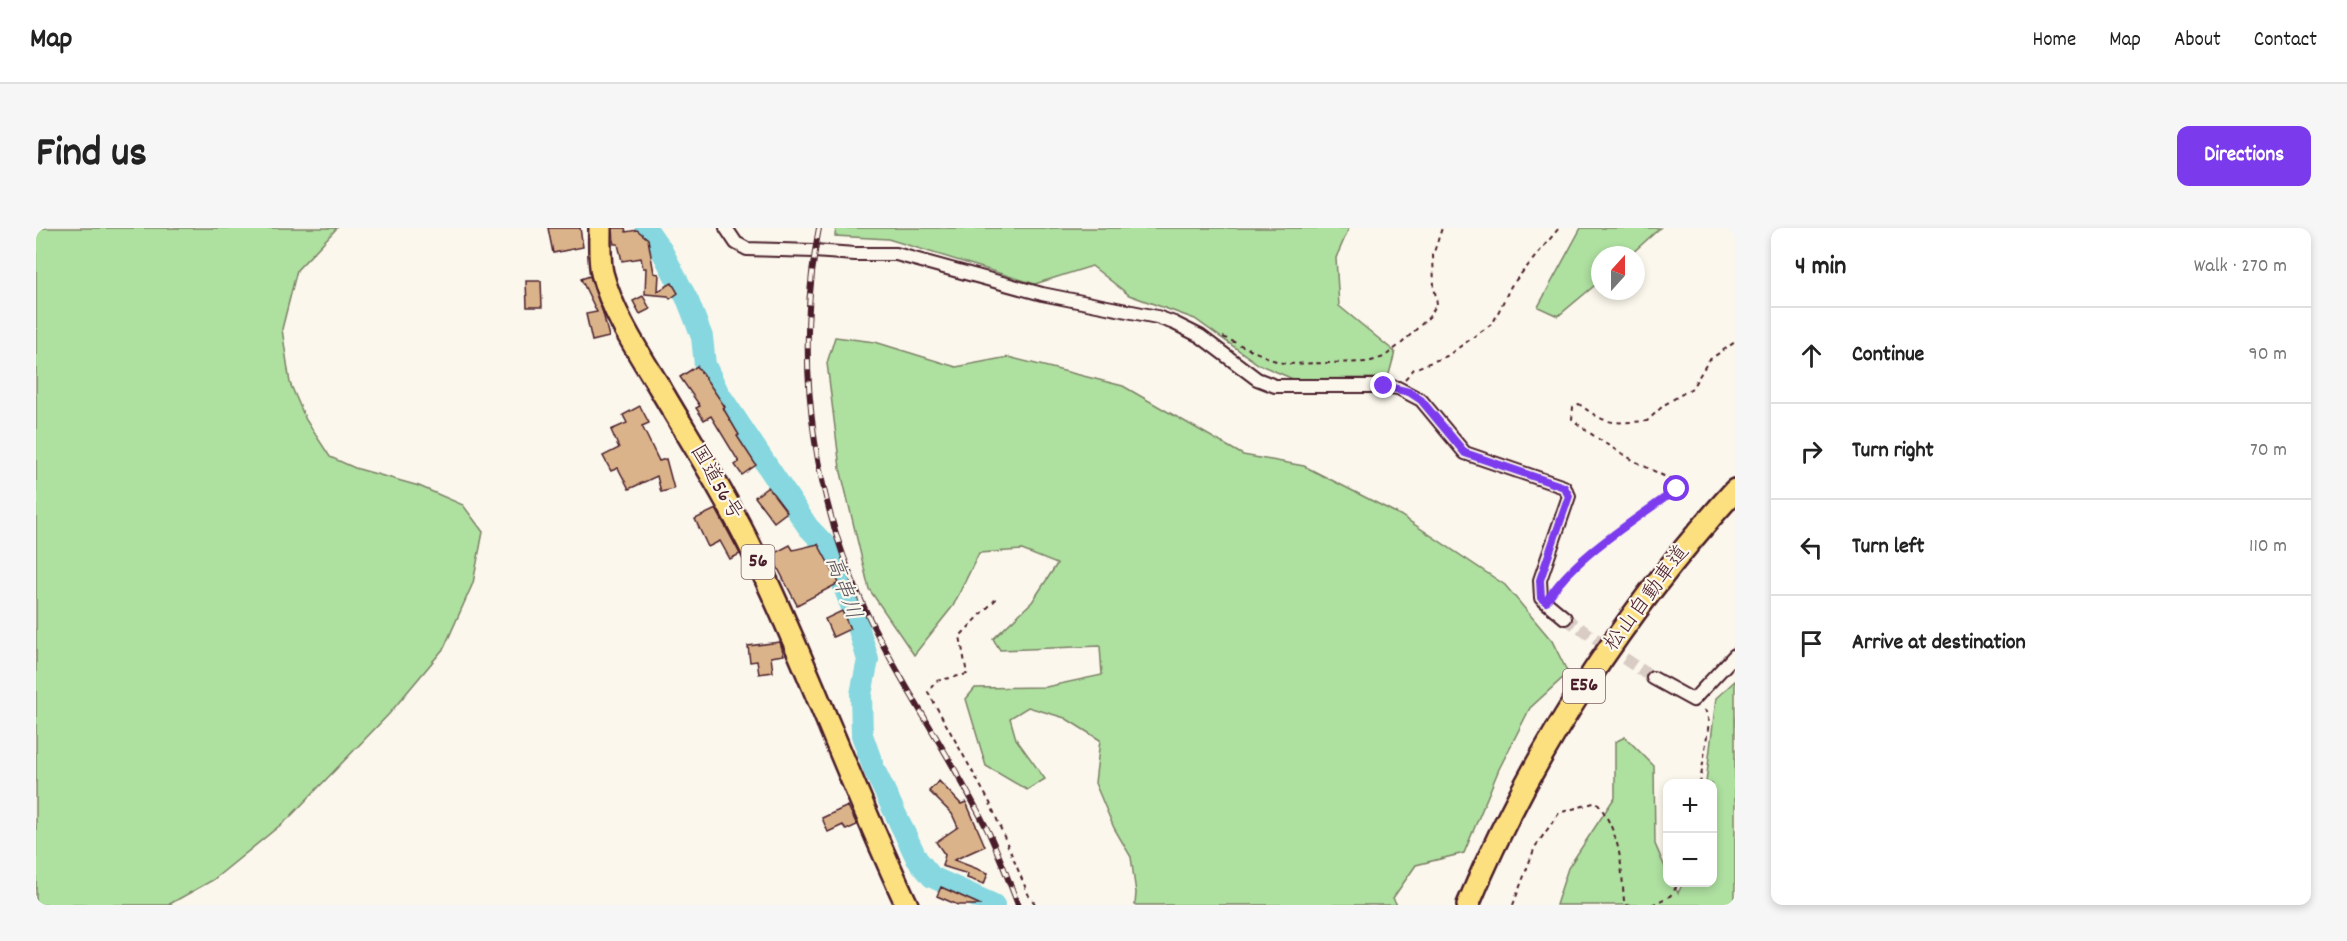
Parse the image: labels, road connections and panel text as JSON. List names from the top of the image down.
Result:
{
  "streets": {
    "highway": [
      "国道56号",
      "56",
      "松山自動車道",
      "E56"
    ]
  },
  "water": ["高串川"],
  "north": "top",
  "page": {
    "header": "Map",
    "nav": [
      "Home",
      "Map",
      "About",
      "Contact"
    ],
    "title": "Find us",
    "buttons": "Directions",
    "heading": ["4 min", "Walk · 270 m"],
    "list": [
      ["Continue", "90 m"],
      ["Turn right", "70 m"],
      ["Turn left", "110 m"],
      "Arrive at destination"
    ],
    "map_buttons": ["+", "−"]
  }
}
